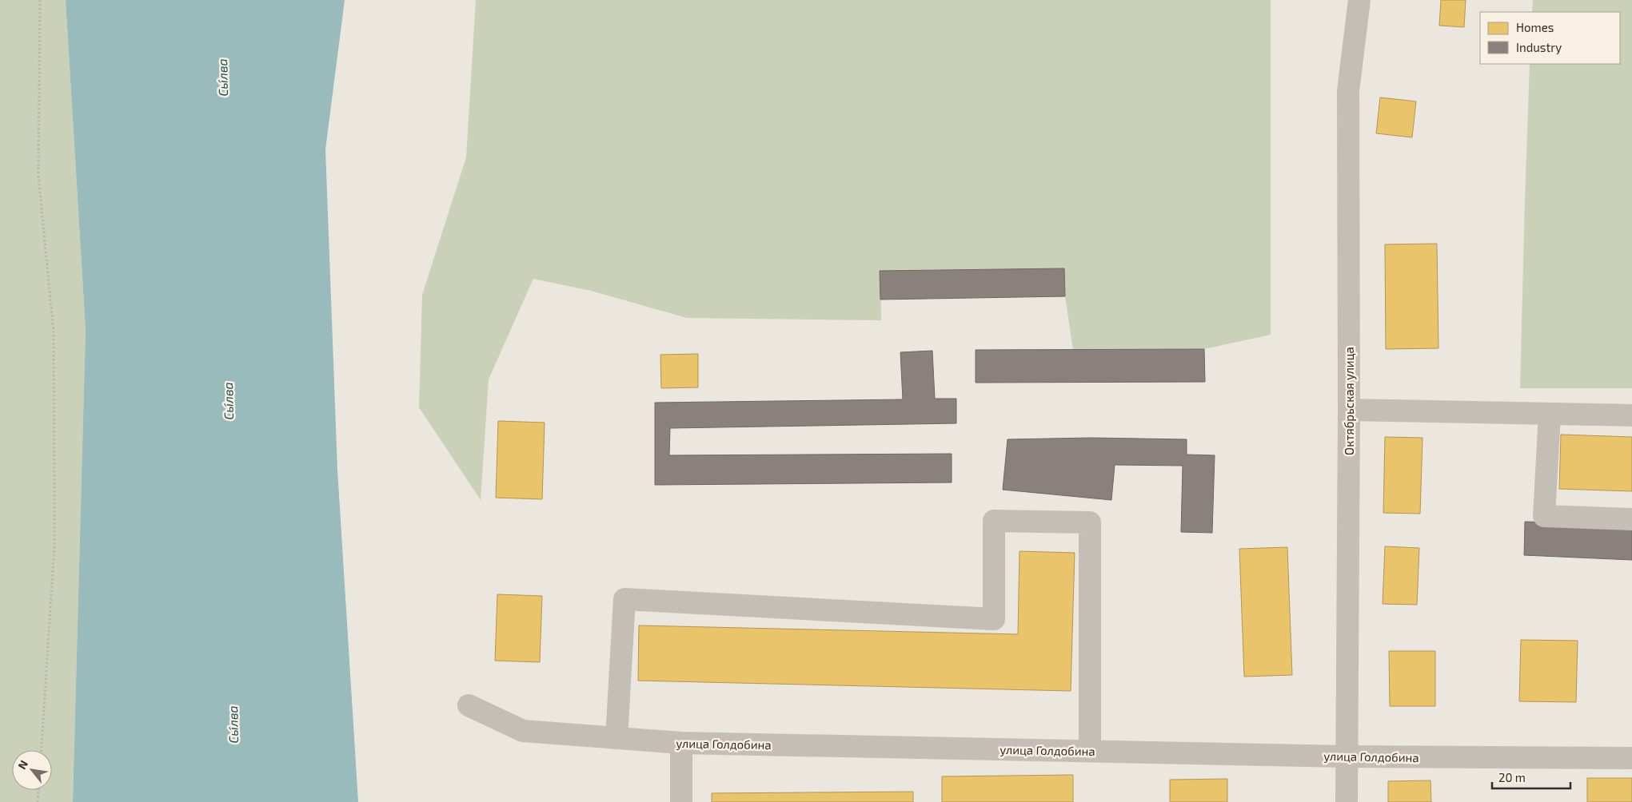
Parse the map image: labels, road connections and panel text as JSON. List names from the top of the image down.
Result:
{
  "streets": {
    "street": ["Октябрьская улица", "улица Голдобина"]
  },
  "crossings": [
    ["Октябрьская улица", "улица Голдобина"]
  ],
  "water": ["Сы́лва"],
  "legend": ["Homes", "Industry"],
  "scale_bar": "20 m",
  "north": "top left"
}
